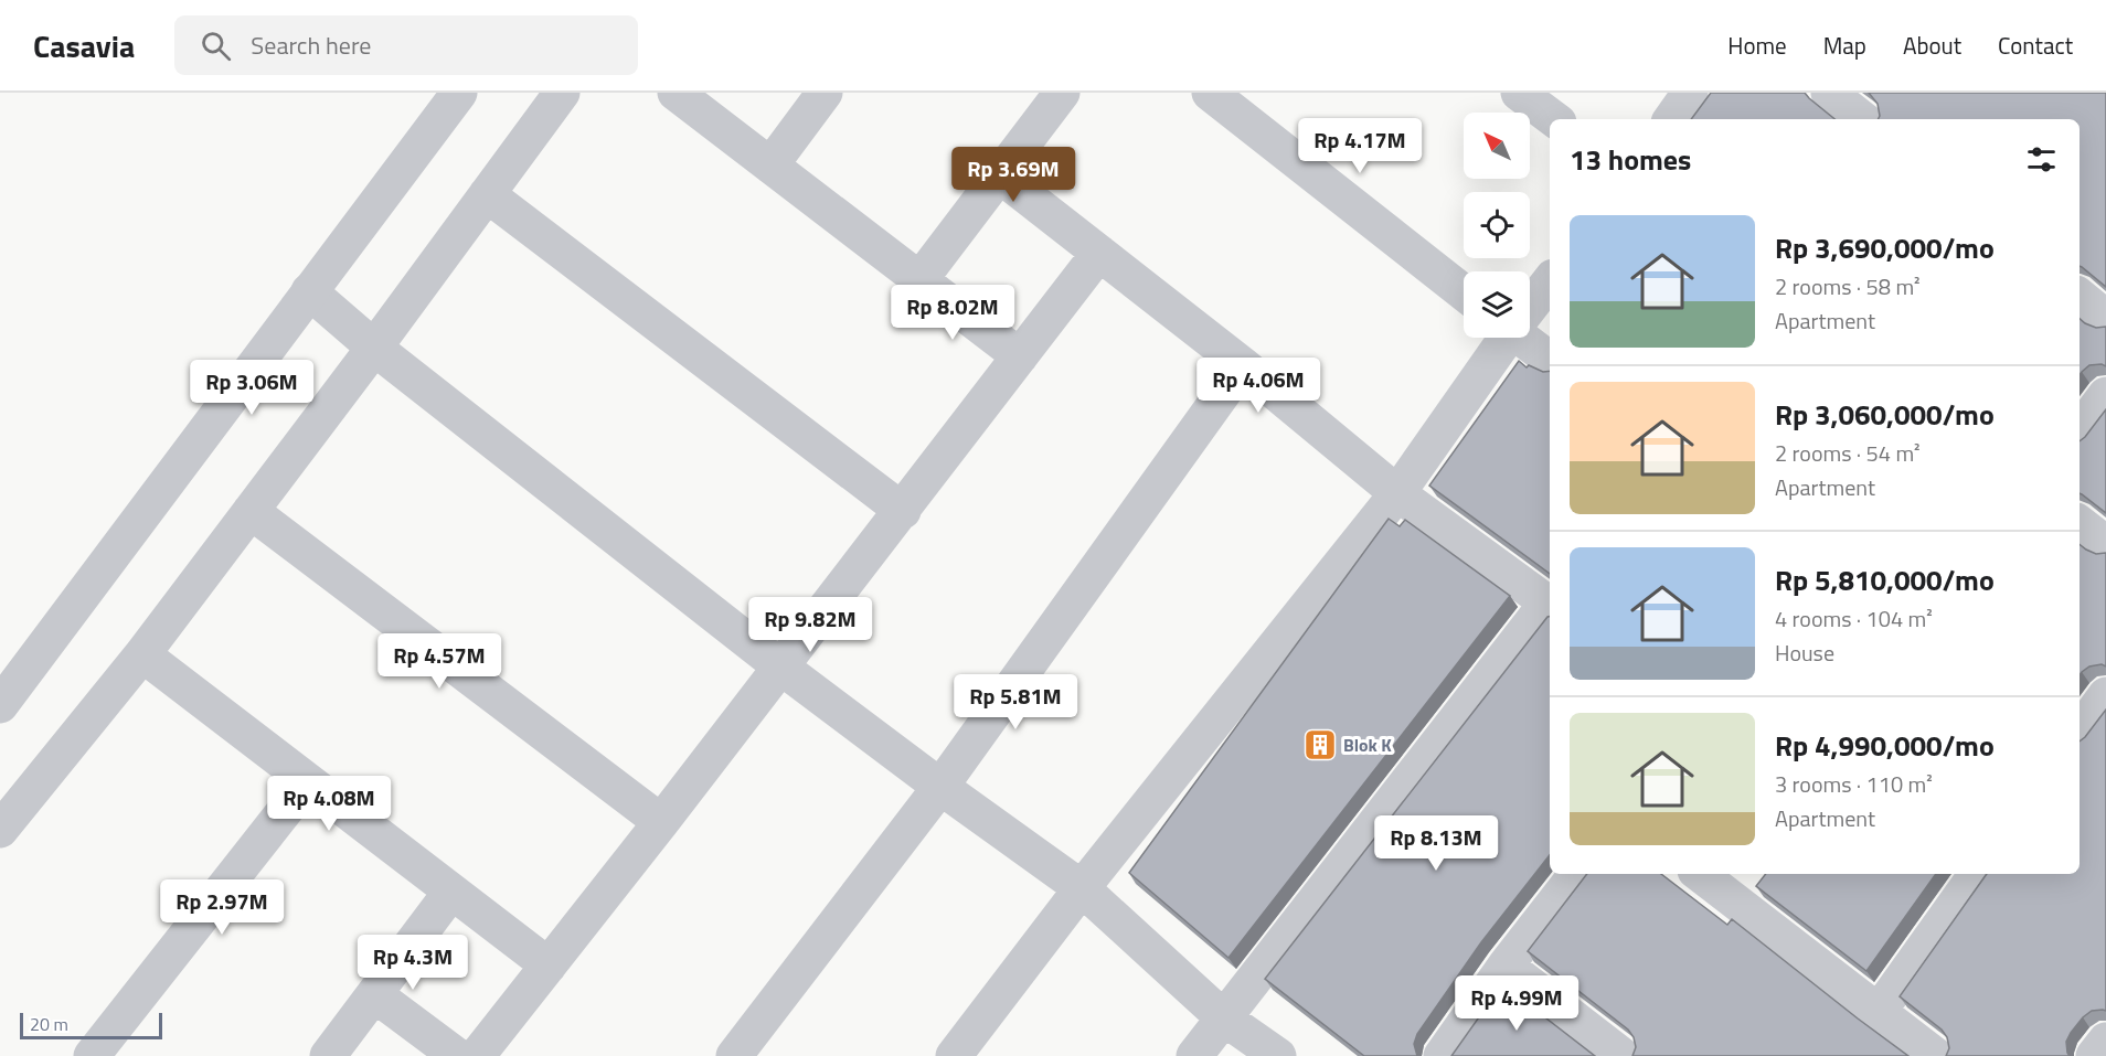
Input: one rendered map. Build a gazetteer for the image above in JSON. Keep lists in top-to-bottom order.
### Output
{
  "places": {
    "building": ["Blok K"]
  },
  "scale_bar": "20 m",
  "north": "top left",
  "page": {
    "header": "Casavia",
    "search": "Search here",
    "nav": [
      "Home",
      "Map",
      "About",
      "Contact"
    ],
    "price": [
      "Rp 4.17M",
      "Rp 3.69M",
      "Rp 8.02M",
      "Rp 4.06M",
      "Rp 3.06M",
      "Rp 9.82M",
      "Rp 4.57M",
      "Rp 5.81M",
      "Rp 4.08M",
      "Rp 8.13M",
      "Rp 2.97M",
      "Rp 4.3M",
      "Rp 4.99M"
    ],
    "heading": "13 homes",
    "list": [
      {
        "name": "Rp 3,690,000/mo",
        "note": "2 rooms · 58 m² · Apartment"
      },
      {
        "name": "Rp 3,060,000/mo",
        "note": "2 rooms · 54 m² · Apartment"
      },
      {
        "name": "Rp 5,810,000/mo",
        "note": "4 rooms · 104 m² · House"
      },
      {
        "name": "Rp 4,990,000/mo",
        "note": "3 rooms · 110 m² · Apartment"
      }
    ],
    "scale": "20 m"
  }
}
